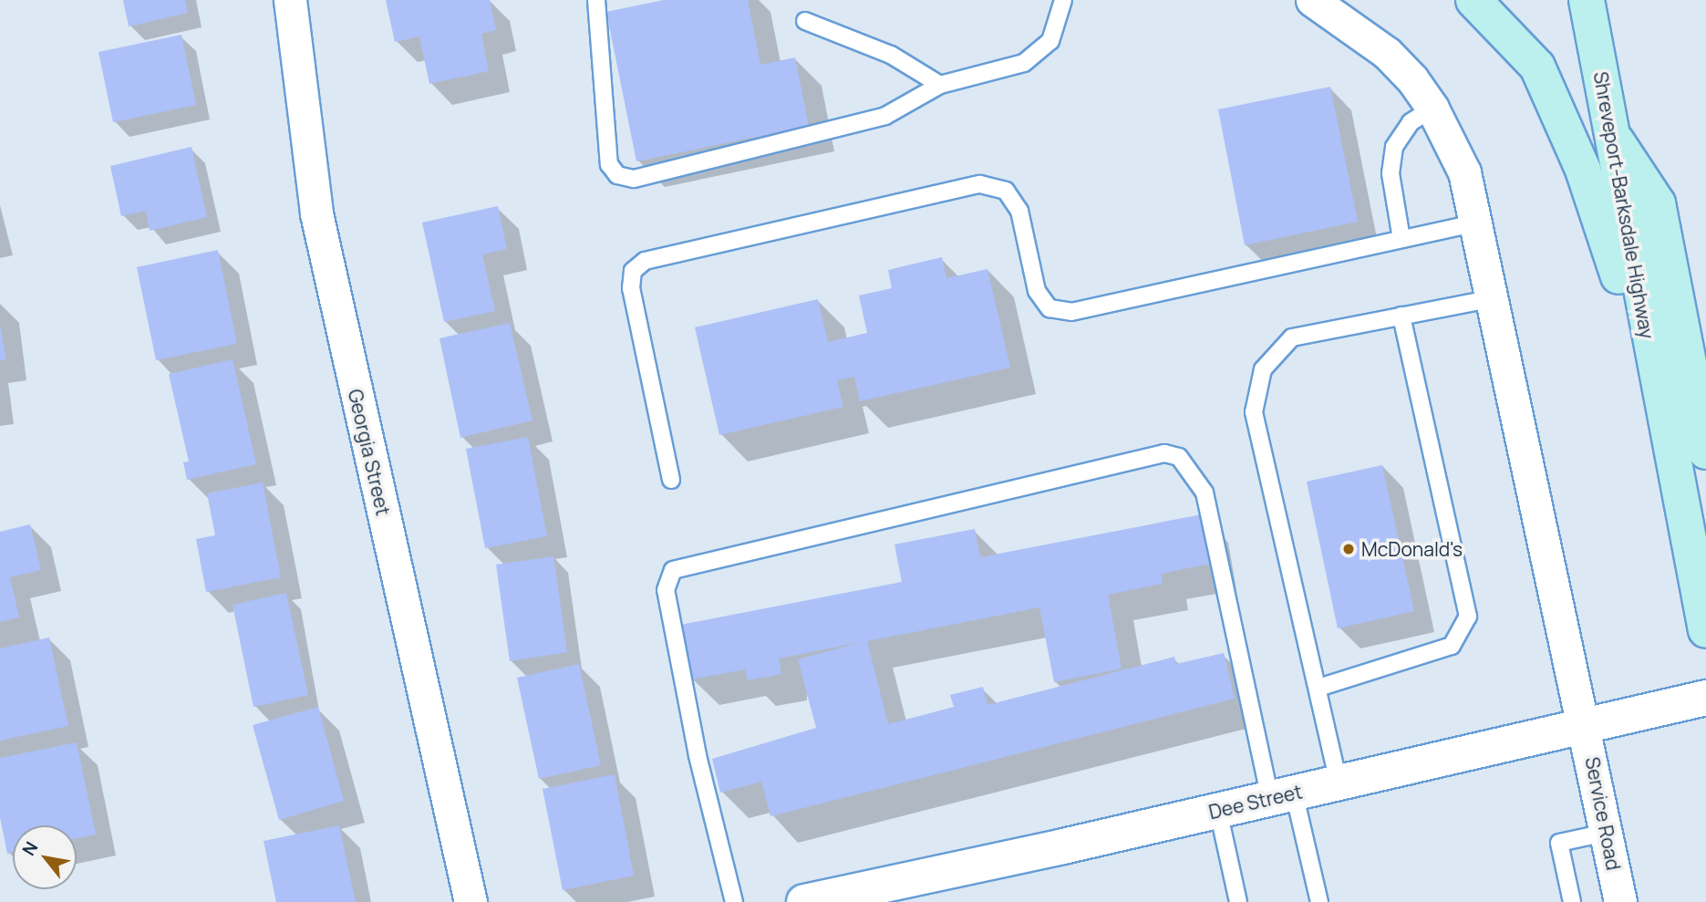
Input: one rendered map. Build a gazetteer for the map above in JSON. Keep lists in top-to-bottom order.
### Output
{
  "streets": {
    "main road": ["Shreveport-Barksdale Highway"],
    "street": ["Georgia Street", "Dee Street", "Service Road"]
  },
  "crossings": [
    ["Dee Street", "Service Road"]
  ],
  "places": ["McDonald's"],
  "north": "top left"
}
